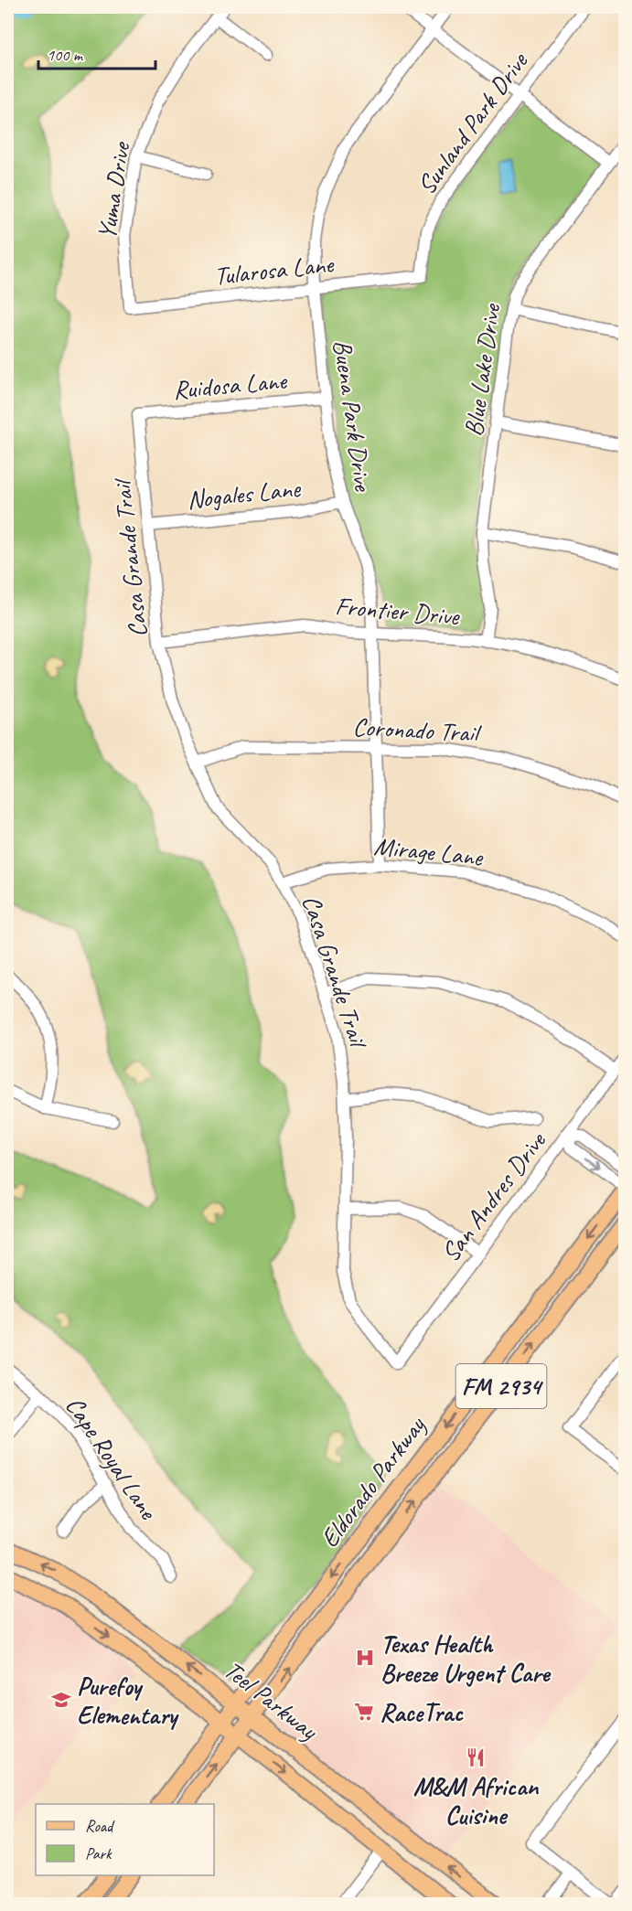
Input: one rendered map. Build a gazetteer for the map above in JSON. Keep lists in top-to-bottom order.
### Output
{
  "streets": {
    "main road": ["FM 2934", "Eldorado Parkway", "Teel Parkway"],
    "street": [
      "Sunland Park Drive",
      "Yuma Drive",
      "Tularosa Lane",
      "Blue Lake Drive",
      "Ruidosa Lane",
      "Buena Park Drive",
      "Nogales Lane",
      "Casa Grande Trail",
      "Frontier Drive",
      "Coronado Trail",
      "Mirage Lane",
      "San Andres Drive",
      "Cape Royal Lane"
    ]
  },
  "crossings": [
    ["Sunland Park Drive", "Tularosa Lane"],
    ["Yuma Drive", "Tularosa Lane"],
    ["Tularosa Lane", "Buena Park Drive"],
    ["Blue Lake Drive", "Frontier Drive"],
    ["Ruidosa Lane", "Buena Park Drive"],
    ["Ruidosa Lane", "Casa Grande Trail"],
    ["Buena Park Drive", "Nogales Lane"],
    ["Buena Park Drive", "Frontier Drive"],
    ["Buena Park Drive", "Coronado Trail"],
    ["Buena Park Drive", "Mirage Lane"],
    ["Nogales Lane", "Casa Grande Trail"],
    ["Casa Grande Trail", "Frontier Drive"],
    ["Casa Grande Trail", "Coronado Trail"],
    ["Casa Grande Trail", "Mirage Lane"],
    ["Casa Grande Trail", "San Andres Drive"],
    ["Eldorado Parkway", "Teel Parkway"]
  ],
  "places": {
    "hospital": ["Texas Health Breeze Urgent Care"],
    "school or university": ["Purefoy Elementary"],
    "supermarket": ["RaceTrac"],
    "restaurant": ["M&M African Cuisine"]
  },
  "legend": ["Road", "Park"],
  "scale_bar": "100 m"
}
